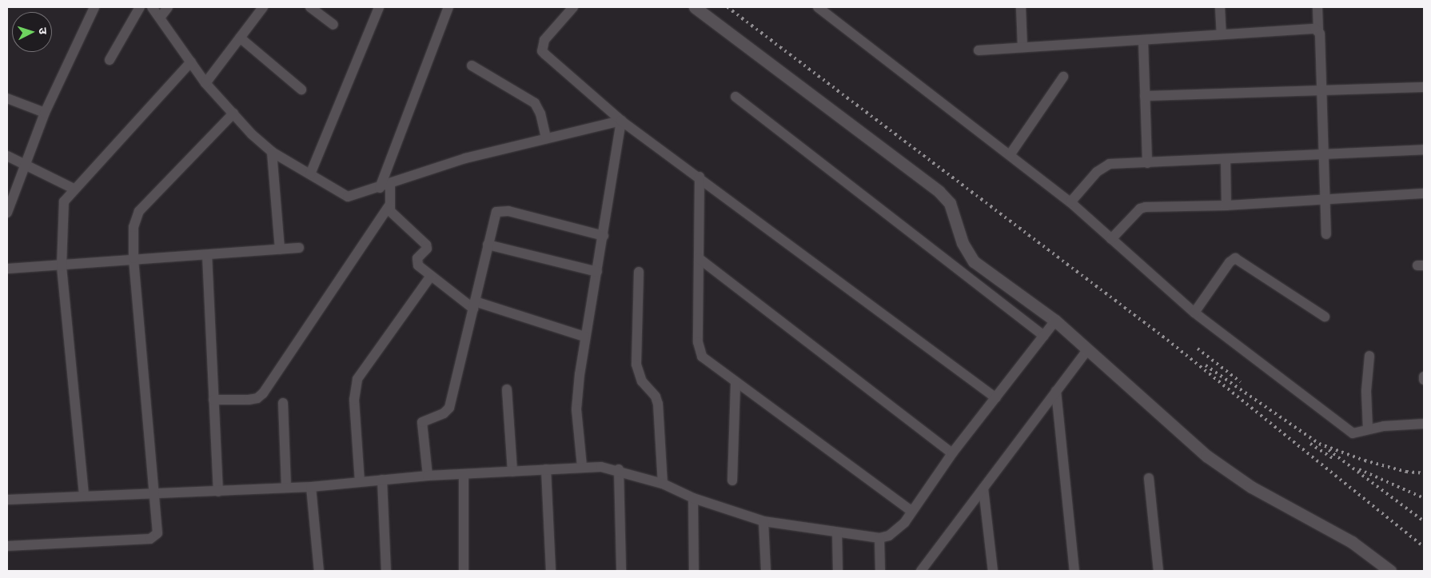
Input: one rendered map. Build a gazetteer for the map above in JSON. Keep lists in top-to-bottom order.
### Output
{
  "north": "right"
}
